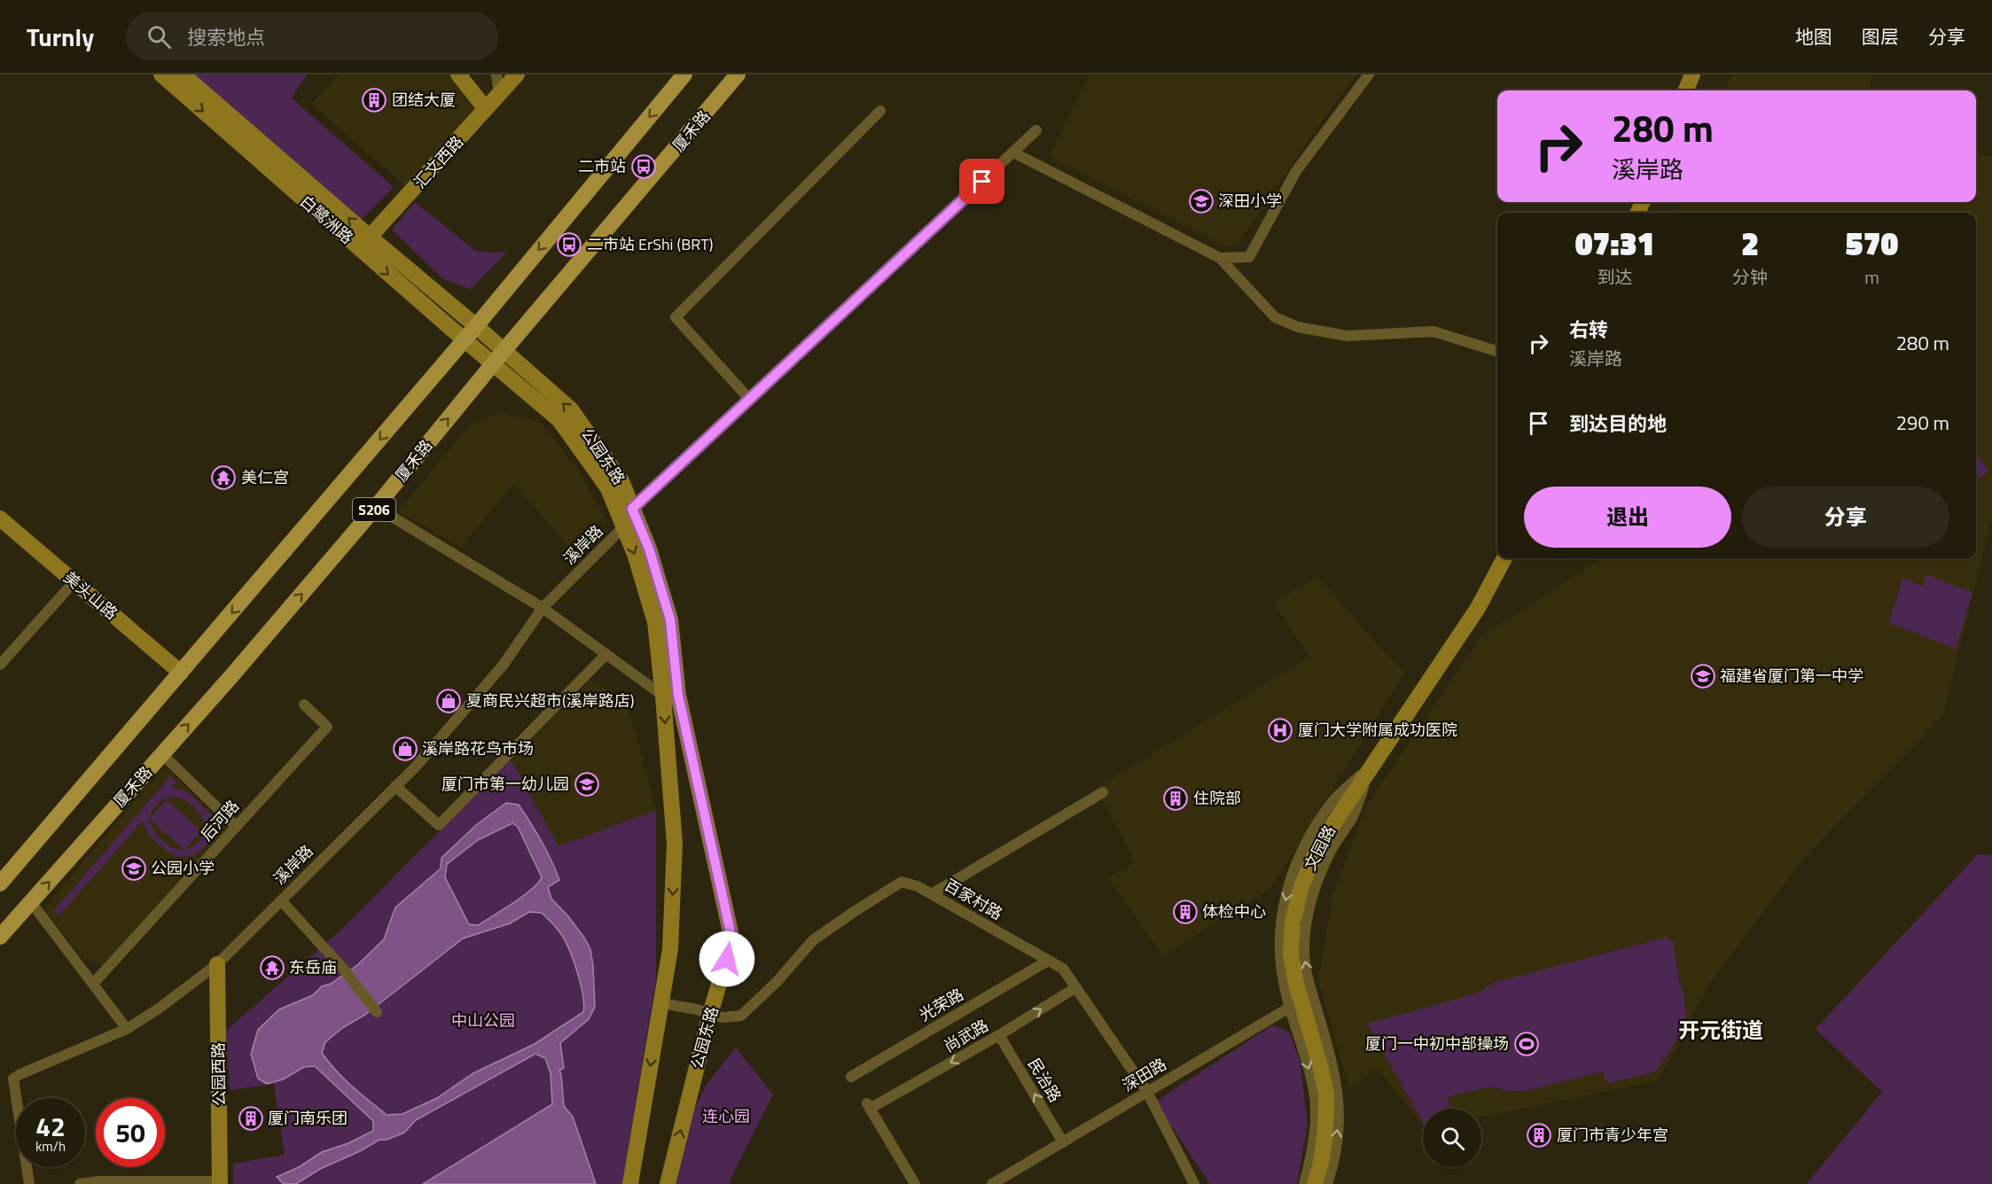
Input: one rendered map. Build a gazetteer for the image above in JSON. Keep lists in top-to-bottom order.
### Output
{
  "streets": {
    "main road": [
      "厦禾路",
      "汇文西路",
      "白鹭洲路",
      "公园东路",
      "S206",
      "美头山路",
      "文园路",
      "公园西路"
    ],
    "street": [
      "溪岸路",
      "后河路",
      "百家村路",
      "光荣路",
      "尚武路",
      "深田路",
      "民治路"
    ]
  },
  "crossings": [
    ["厦禾路", "白鹭洲路"],
    ["厦禾路", "公园东路"],
    ["汇文西路", "白鹭洲路"],
    ["白鹭洲路", "公园东路"],
    ["白鹭洲路", "S206"],
    ["公园东路", "S206"],
    ["公园东路", "溪岸路"],
    ["公园东路", "百家村路"],
    ["S206", "美头山路"],
    ["溪岸路", "公园西路"],
    ["百家村路", "光荣路"],
    ["百家村路", "尚武路"],
    ["百家村路", "深田路"],
    ["尚武路", "民治路"],
    ["深田路", "民治路"]
  ],
  "one_way": ["民治路"],
  "districts": ["开元街道"],
  "parks": ["中山公园", "连心园"],
  "places": {
    "building": [
      "团结大厦",
      "住院部",
      "体检中心",
      "厦门南乐团",
      "厦门市青少年宫"
    ],
    "bus stop": ["二市站", "二市站 ErShi (BRT)"],
    "school or university": [
      "深田小学",
      "福建省厦门第一中学",
      "厦门市第一幼儿园",
      "公园小学"
    ],
    "temple": ["美仁宫", "东岳庙"],
    "shop": ["夏商民兴超市(溪岸路店)", "溪岸路花鸟市场"],
    "hospital": ["厦门大学附属成功医院"],
    "sports": ["厦门一中初中部操场"]
  },
  "page": {
    "header": "Turnly",
    "search": "搜索地点",
    "nav": ["地图", "图层", "分享"],
    "turn": ["280 m", "溪岸路"],
    "eta": [
      "07:31",
      "到达",
      "2",
      "分钟",
      "570",
      "m"
    ],
    "list": [
      {
        "name": "右转",
        "note": "溪岸路",
        "value": "280 m"
      },
      {
        "name": "到达目的地",
        "value": "290 m"
      }
    ],
    "buttons": ["退出", "分享"],
    "speed": "42 km/h",
    "limit": "50"
  }
}
